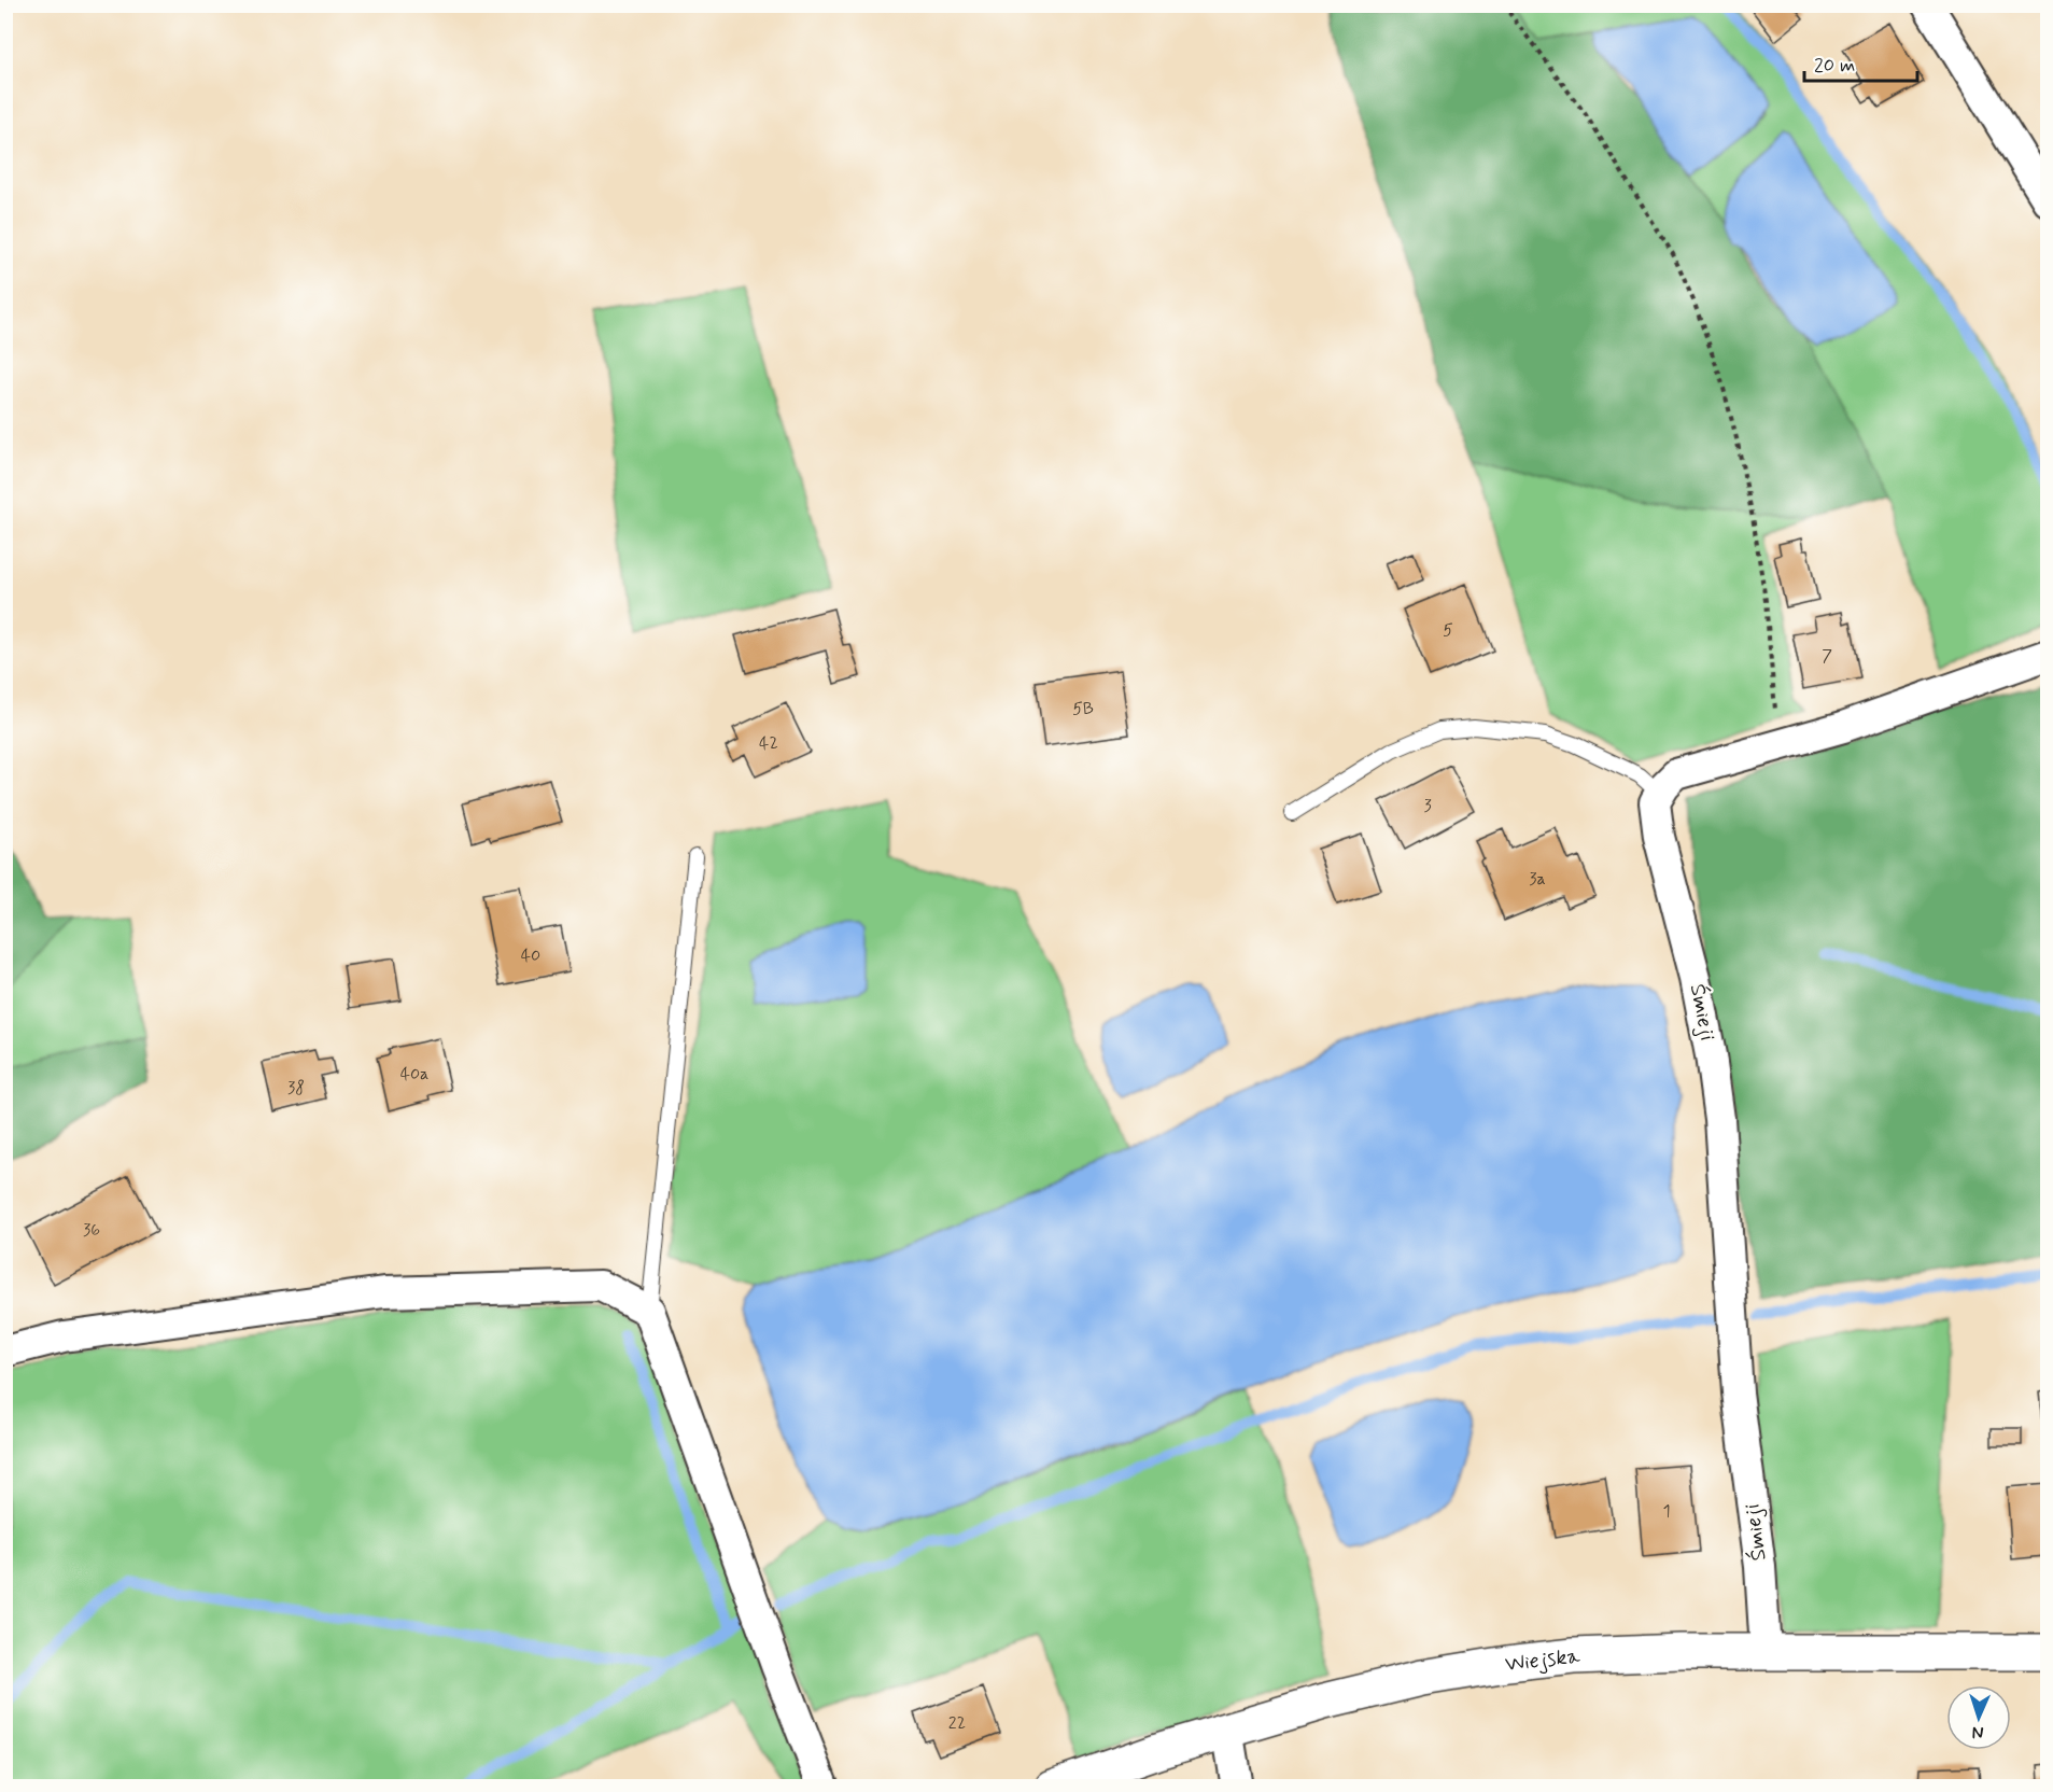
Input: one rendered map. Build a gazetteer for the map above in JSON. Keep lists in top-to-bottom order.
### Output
{
  "streets": {
    "street": ["Śmieji", "Wiejska"]
  },
  "crossings": [
    ["Śmieji", "Wiejska"]
  ],
  "house_numbers": [
    "5",
    "7",
    "5B",
    "42",
    "3",
    "3a",
    "40",
    "40a",
    "38",
    "36",
    "1",
    "22"
  ],
  "scale_bar": "20 m",
  "north": "bottom"
}
